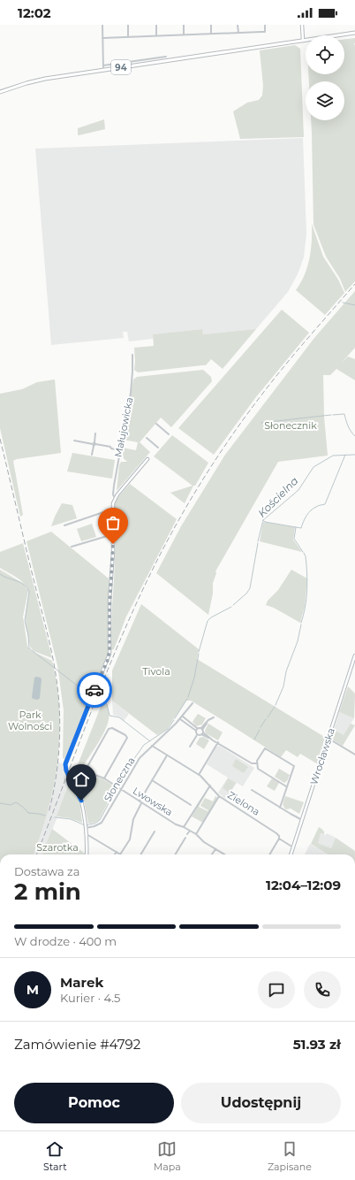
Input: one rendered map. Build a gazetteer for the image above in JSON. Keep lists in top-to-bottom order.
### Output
{
  "streets": {
    "main road": ["94"],
    "street": [
      "Małujowicka",
      "Wrocławska",
      "Słoneczna",
      "Lwowska",
      "Zielona"
    ]
  },
  "crossings": [
    ["Małujowicka", "Słoneczna"],
    ["Wrocławska", "Zielona"],
    ["Słoneczna", "Lwowska"],
    ["Słoneczna", "Zielona"]
  ],
  "water": ["Kościelna"],
  "parks": [
    "Słonecznik",
    "Tivola",
    "Park Wolności",
    "Szarotka"
  ],
  "page": {
    "status": "12:02",
    "heading": ["2 min", "Dostawa za", "12:04–12:09"],
    "panel": [
      "Marek",
      "Kurier · 4.5",
      "Zamówienie #4792",
      "51.93 zł"
    ],
    "bar": "W drodze · 400 m",
    "round": "M",
    "buttons": ["Pomoc", "Udostępnij"],
    "tabs": ["Start", "Mapa", "Zapisane"]
  }
}
